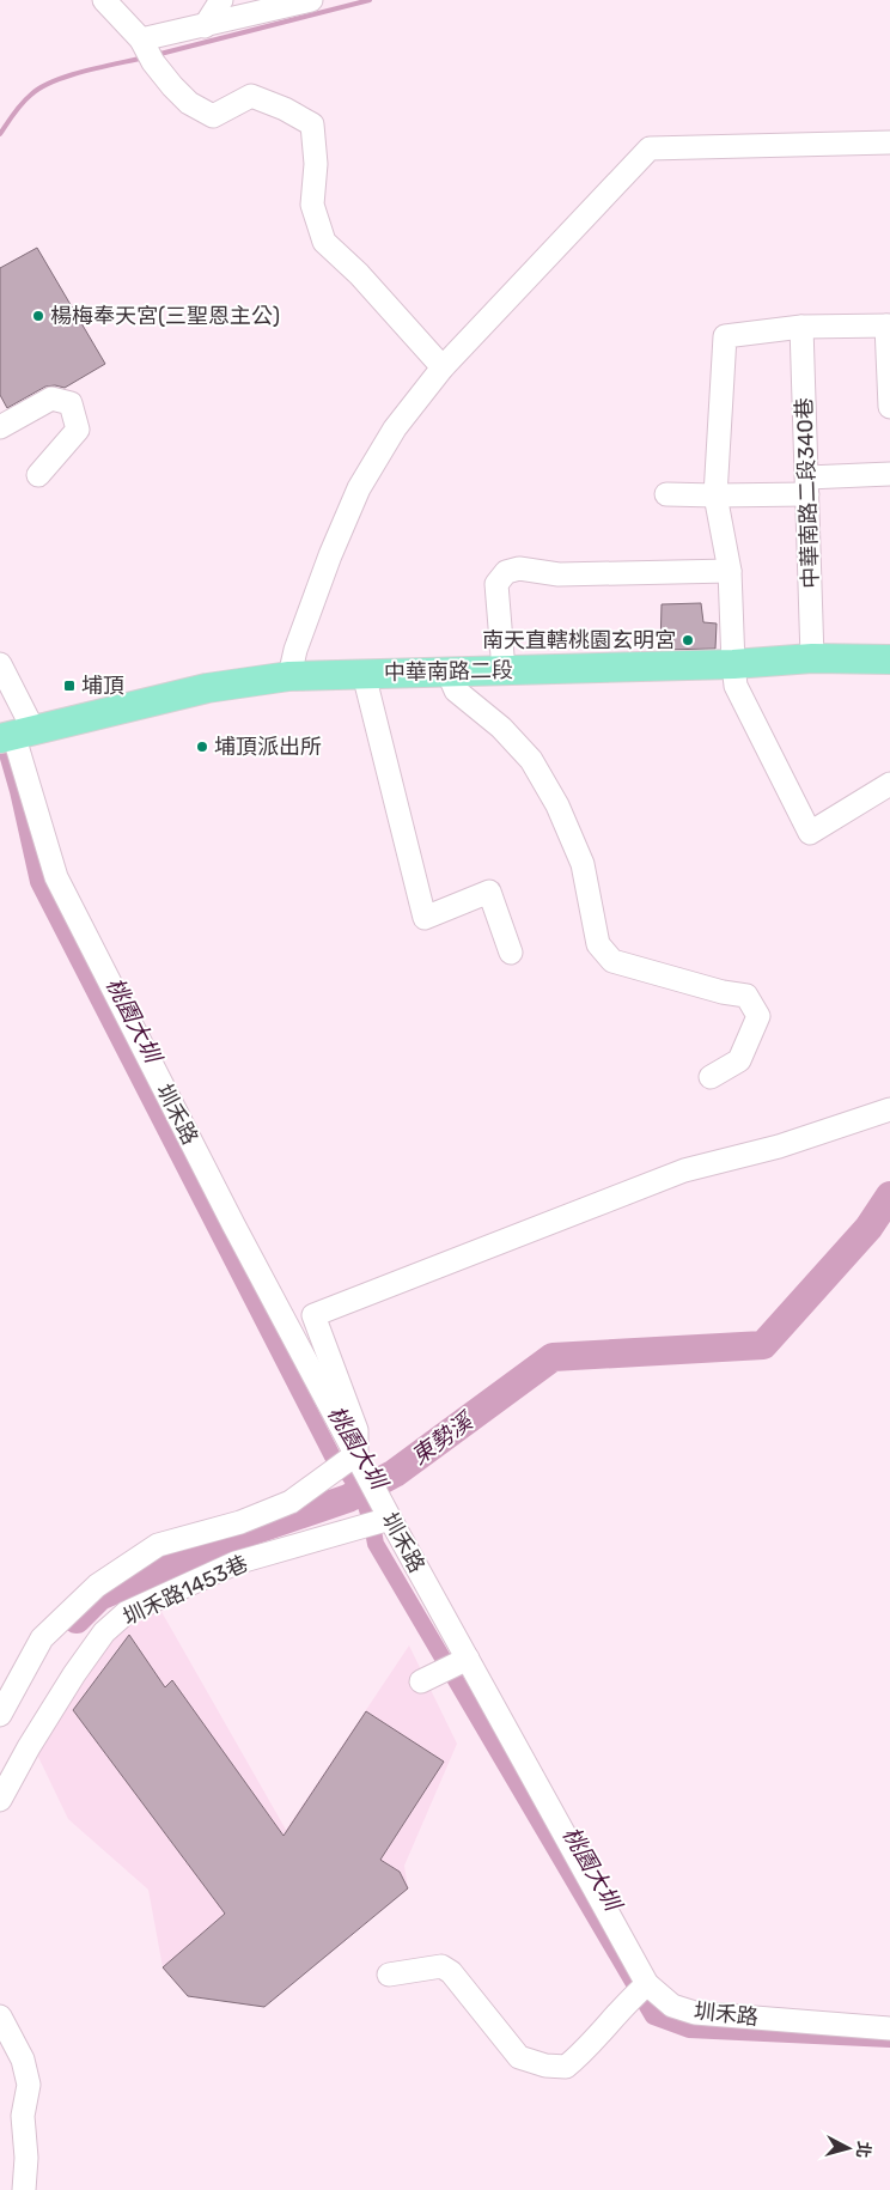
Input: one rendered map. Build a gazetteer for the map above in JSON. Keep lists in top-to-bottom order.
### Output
{
  "streets": {
    "main road": ["中華南路二段"],
    "street": ["中華南路二段340巷", "圳禾路", "圳禾路1453巷"]
  },
  "crossings": [
    ["中華南路二段340巷", "中華南路二段"],
    ["中華南路二段", "圳禾路"],
    ["圳禾路", "圳禾路1453巷"]
  ],
  "water": ["桃園大圳", "東勢溪"],
  "places": {
    "other": ["楊梅奉天宮(三聖恩主公)", "南天直轄桃園玄明宮", "埔頂派出所"],
    "transit": ["埔頂"]
  },
  "north": "right"
}
